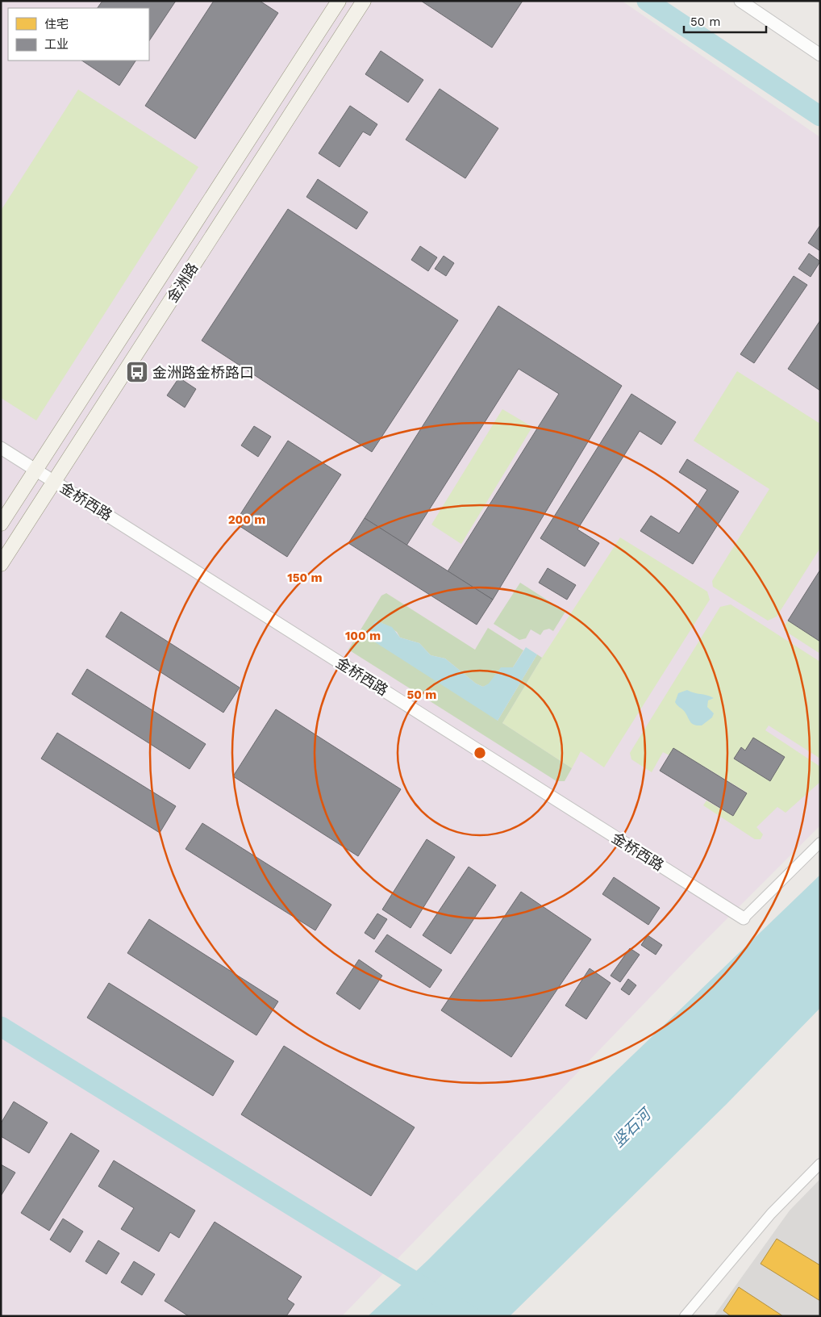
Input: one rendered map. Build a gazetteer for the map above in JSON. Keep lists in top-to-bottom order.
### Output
{
  "streets": {
    "main road": ["金洲路"],
    "street": ["金桥西路"]
  },
  "crossings": [
    ["金洲路", "金桥西路"]
  ],
  "water": ["竖石河"],
  "places": {
    "bus stop": ["金洲路金桥路口"]
  },
  "legend": ["住宅", "工业"],
  "scale_bar": "50 m",
  "rings": [
    "200 m",
    "150 m",
    "100 m",
    "50 m"
  ]
}
